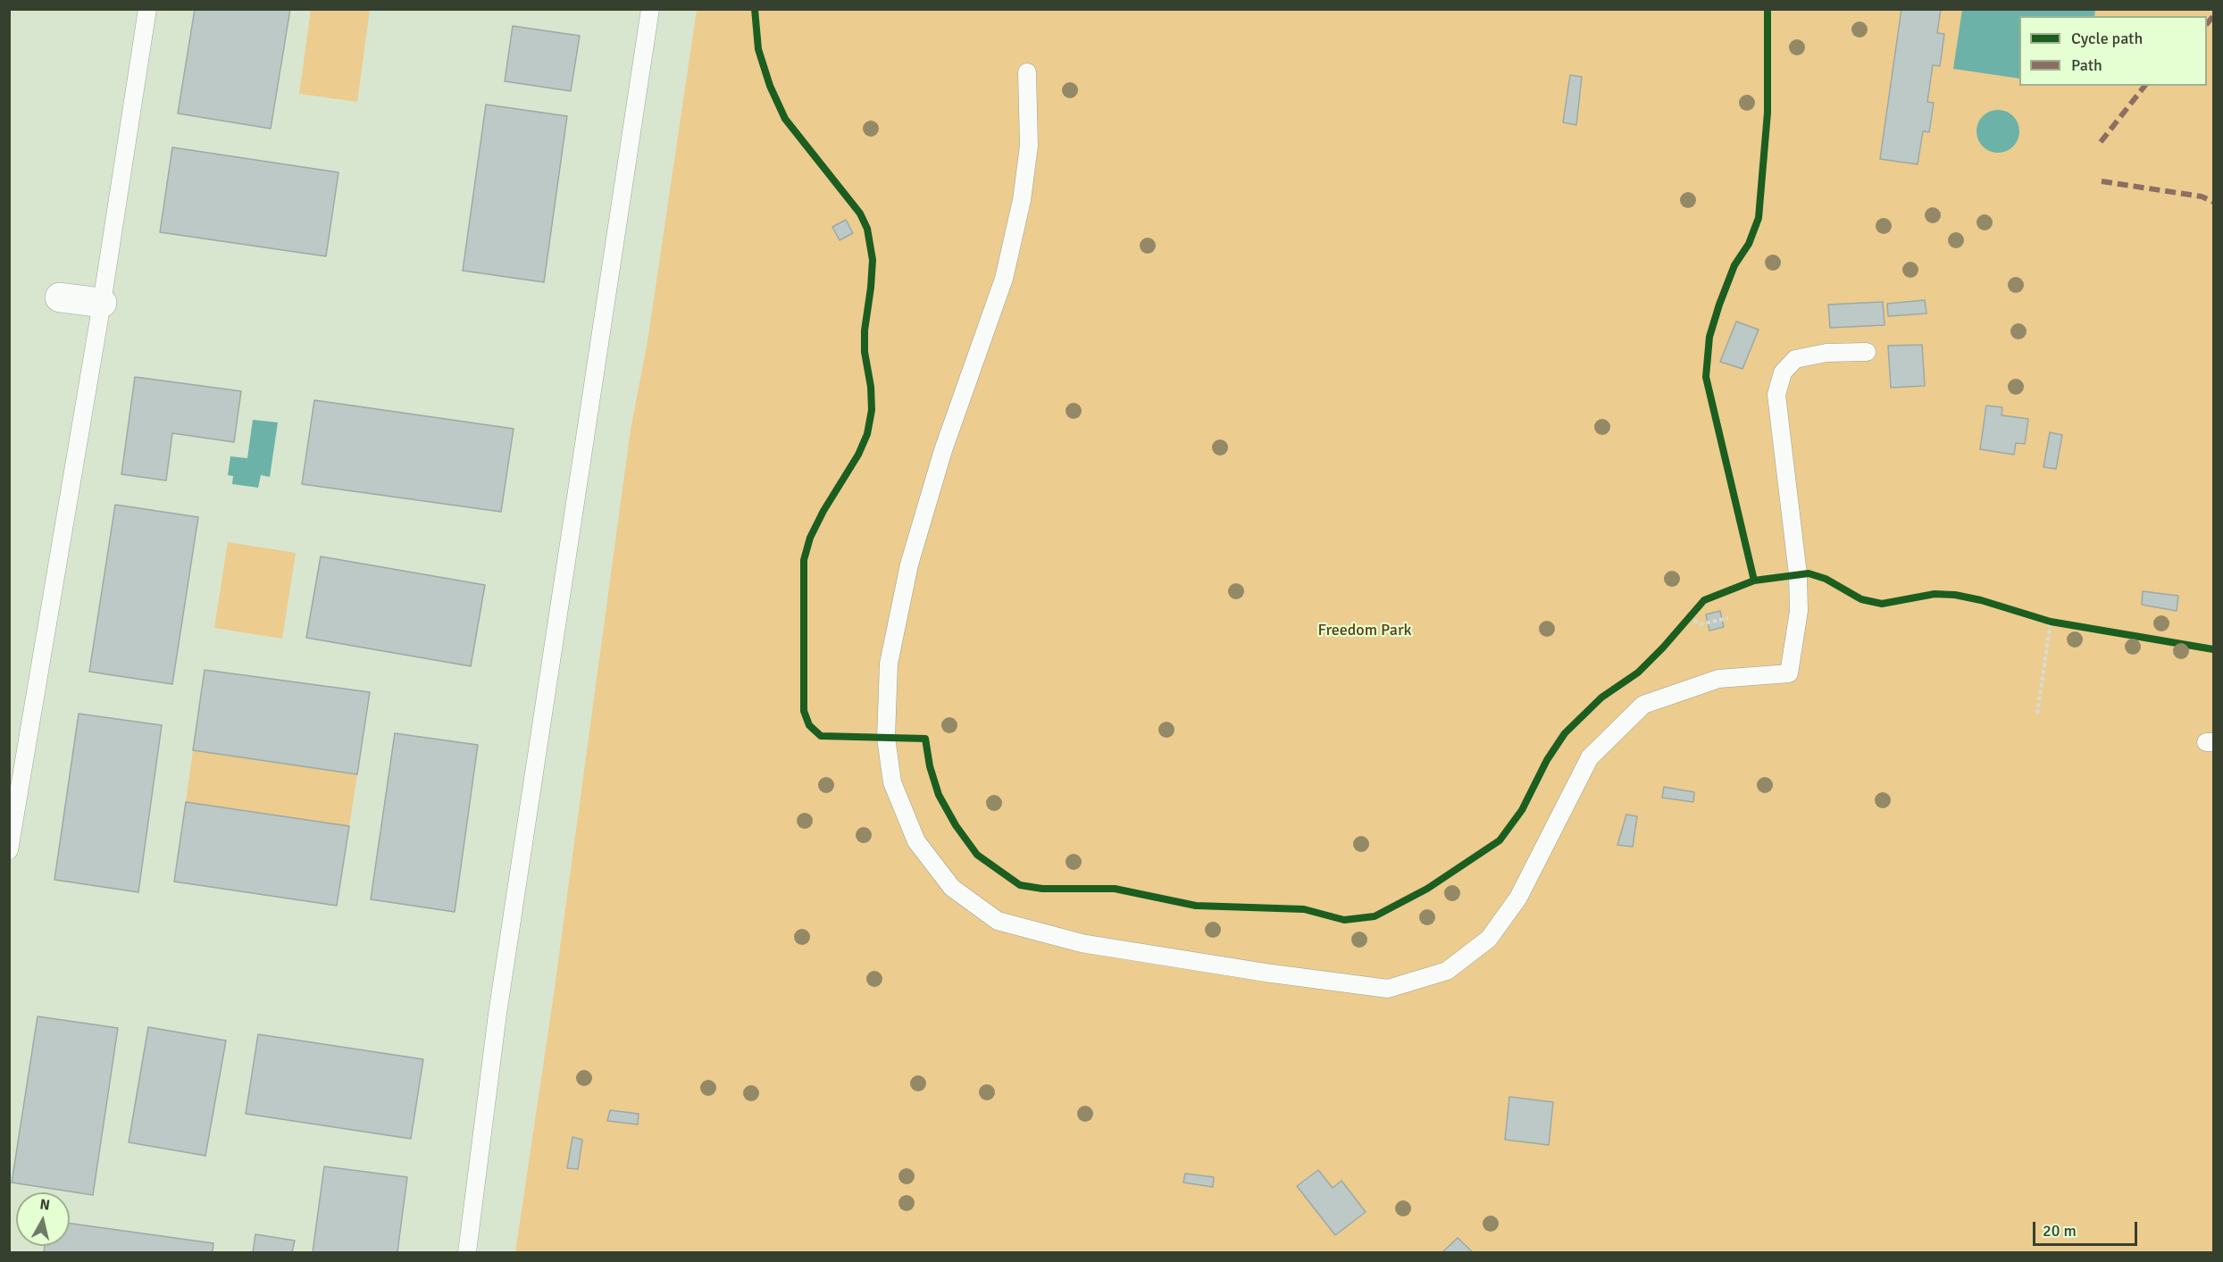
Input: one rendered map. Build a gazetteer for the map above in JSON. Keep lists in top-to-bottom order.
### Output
{
  "parks": ["Freedom Park"],
  "legend": ["Cycle path", "Path"],
  "scale_bar": "20 m",
  "north": "top"
}
